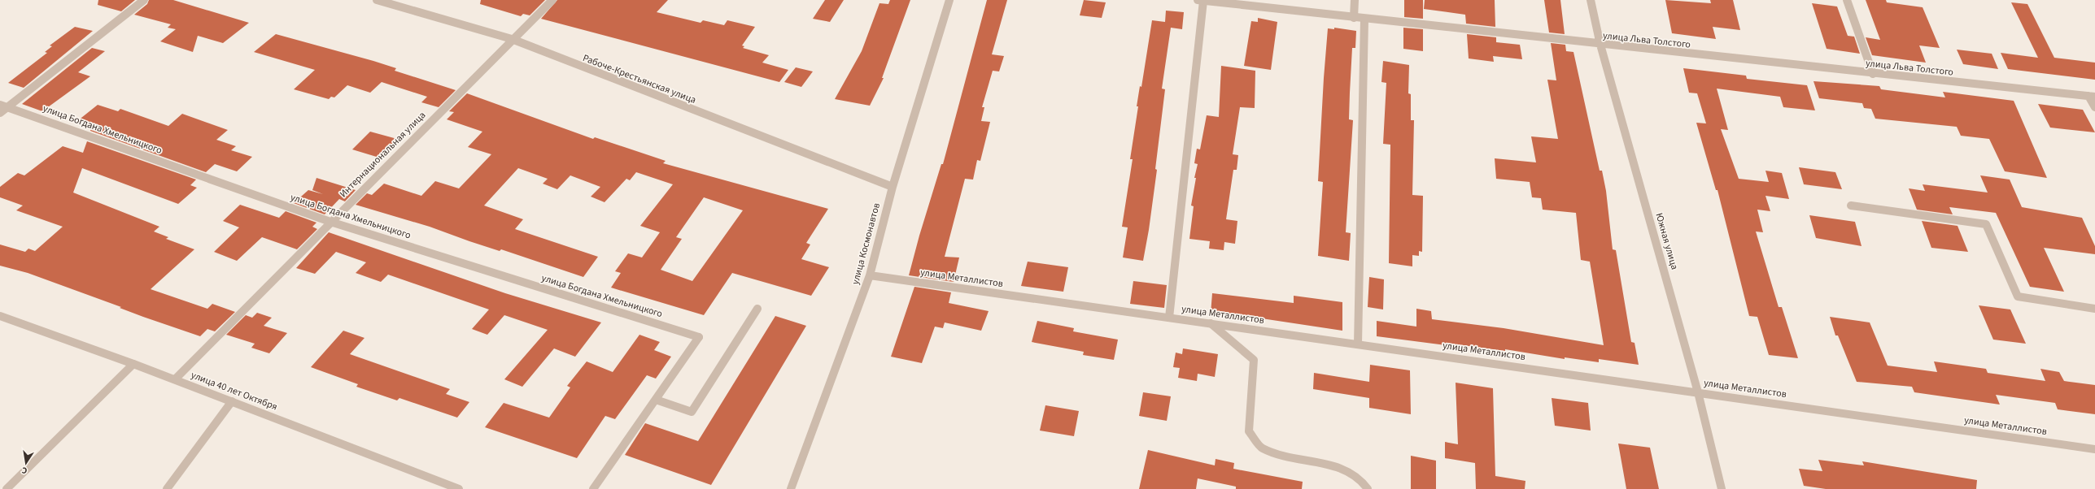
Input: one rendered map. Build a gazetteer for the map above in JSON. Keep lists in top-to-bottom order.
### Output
{
  "streets": {
    "street": [
      "улица Льва Толстого",
      "Рабоче-Крестьянская улица",
      "улица Богдана Хмельницкого",
      "Интернациональная улица",
      "Южная улица",
      "улица Космонавтов",
      "улица Металлистов",
      "улица 40 лет Октября"
    ]
  },
  "crossings": [
    ["улица Льва Толстого", "Южная улица"],
    ["Рабоче-Крестьянская улица", "Интернациональная улица"],
    ["Рабоче-Крестьянская улица", "улица Космонавтов"],
    ["улица Богдана Хмельницкого", "Интернациональная улица"],
    ["Интернациональная улица", "улица 40 лет Октября"],
    ["Южная улица", "улица Металлистов"],
    ["улица Космонавтов", "улица Металлистов"]
  ],
  "north": "bottom"
}
